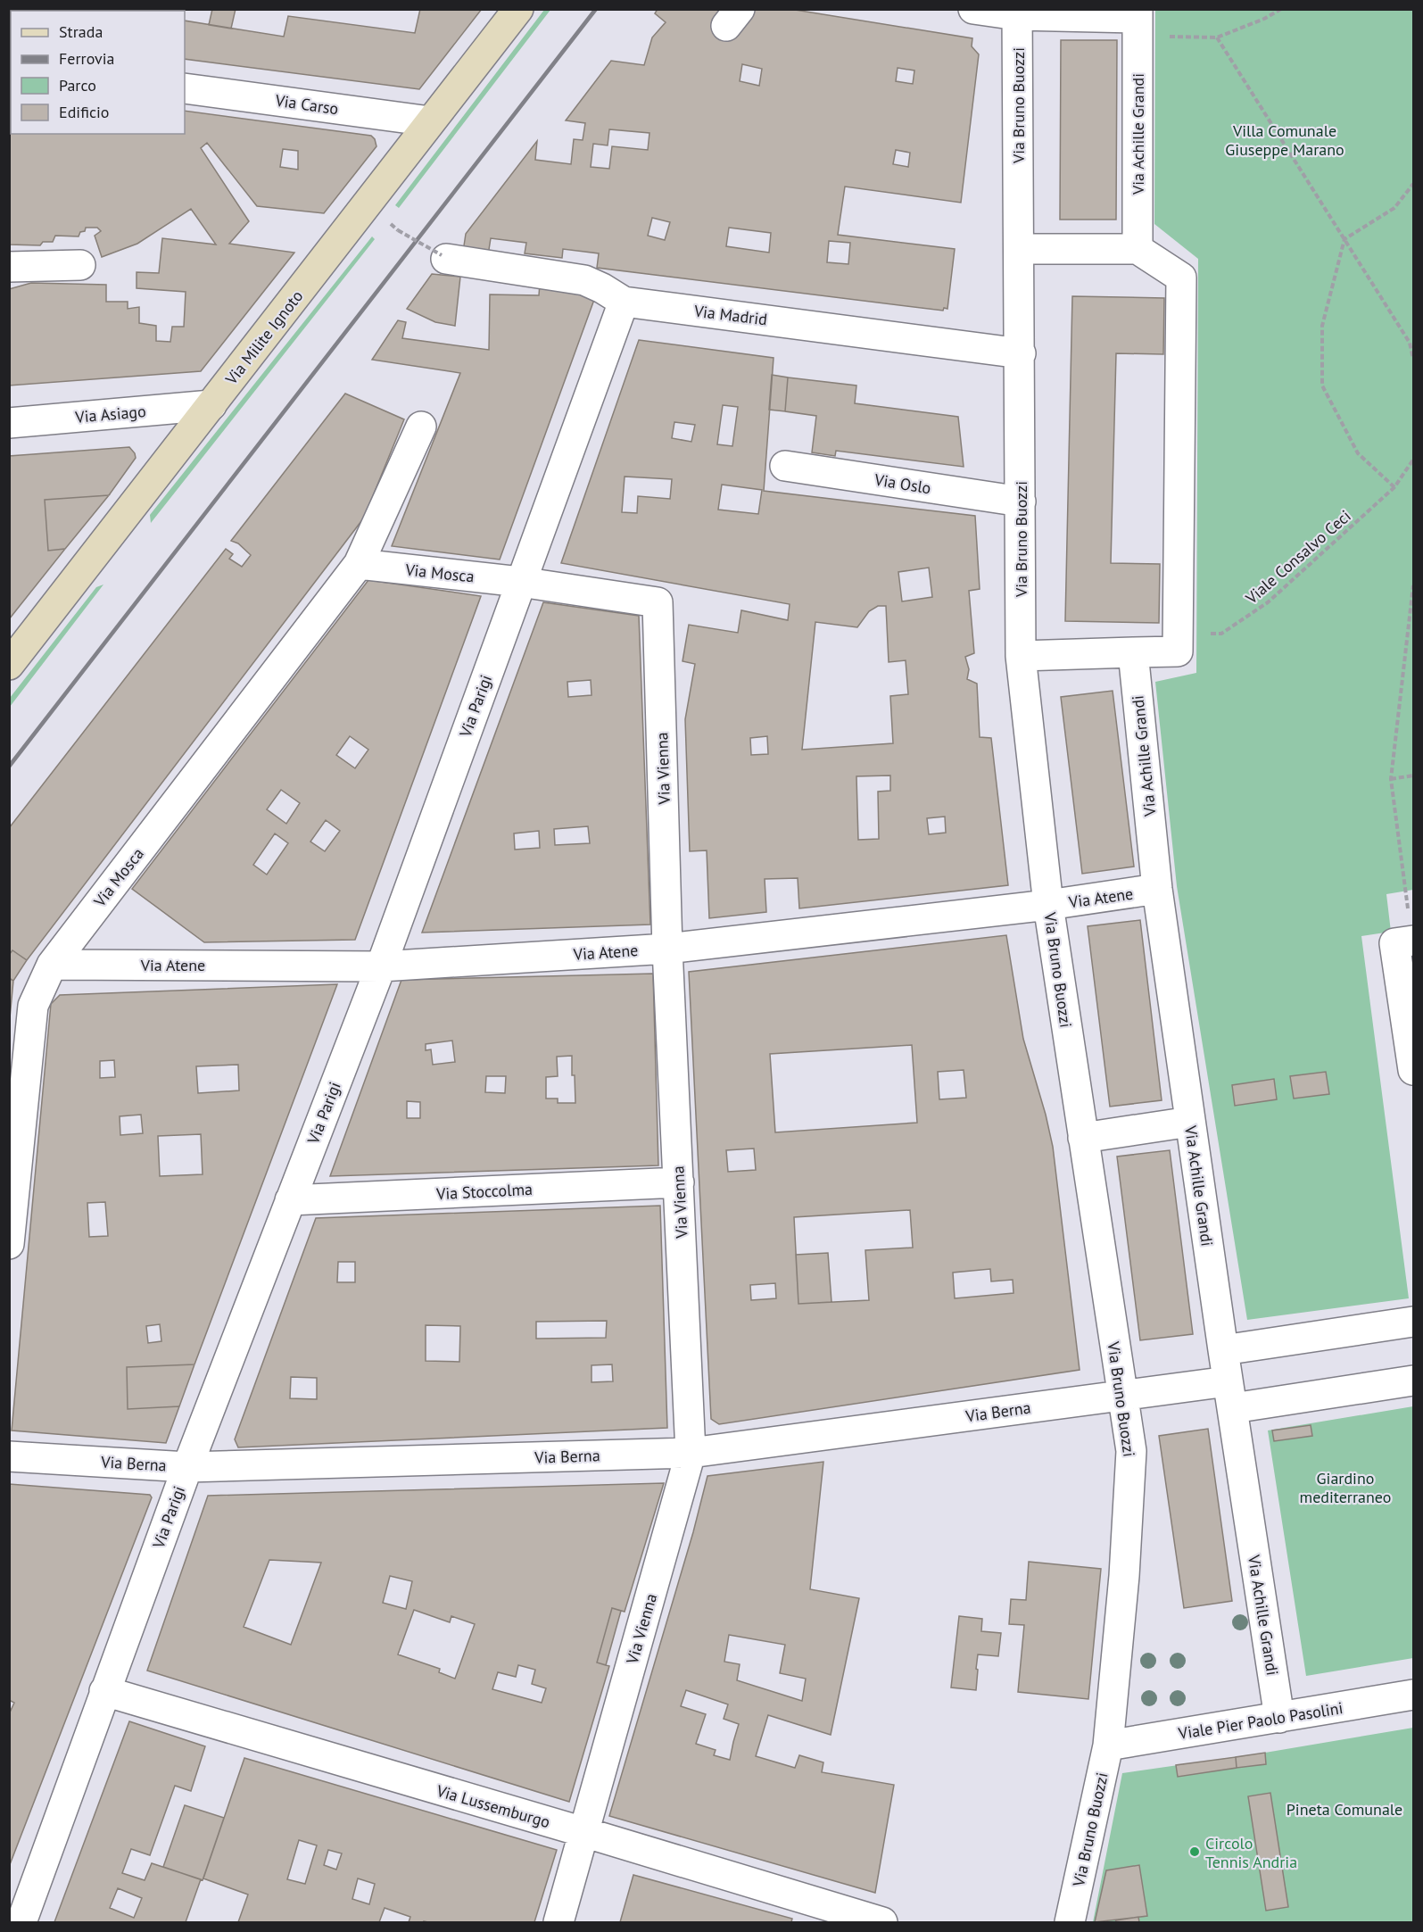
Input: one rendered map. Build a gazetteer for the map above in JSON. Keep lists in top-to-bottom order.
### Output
{
  "streets": {
    "street": [
      "Via Carso",
      "Via Bruno Buozzi",
      "Via Achille Grandi",
      "Via Madrid",
      "Via Milite Ignoto",
      "Via Asiago",
      "Via Oslo",
      "Via Mosca",
      "Via Parigi",
      "Via Vienna",
      "Via Atene",
      "Via Stoccolma",
      "Via Berna",
      "Viale Pier Paolo Pasolini",
      "Via Lussemburgo"
    ],
    "path": ["Viale Consalvo Ceci"]
  },
  "crossings": [
    ["Via Carso", "Via Milite Ignoto"],
    ["Via Bruno Buozzi", "Via Madrid"],
    ["Via Bruno Buozzi", "Via Oslo"],
    ["Via Bruno Buozzi", "Via Atene"],
    ["Via Bruno Buozzi", "Via Berna"],
    ["Via Bruno Buozzi", "Viale Pier Paolo Pasolini"],
    ["Via Achille Grandi", "Via Atene"],
    ["Via Achille Grandi", "Via Berna"],
    ["Via Achille Grandi", "Viale Pier Paolo Pasolini"],
    ["Via Madrid", "Via Parigi"],
    ["Via Milite Ignoto", "Via Asiago"],
    ["Via Mosca", "Via Parigi"],
    ["Via Mosca", "Via Vienna"],
    ["Via Mosca", "Via Atene"],
    ["Via Parigi", "Via Vienna"],
    ["Via Parigi", "Via Atene"],
    ["Via Parigi", "Via Stoccolma"],
    ["Via Parigi", "Via Berna"],
    ["Via Parigi", "Via Lussemburgo"],
    ["Via Vienna", "Via Atene"],
    ["Via Vienna", "Via Stoccolma"],
    ["Via Vienna", "Via Berna"],
    ["Via Vienna", "Via Lussemburgo"]
  ],
  "parks": ["Villa Comunale Giuseppe Marano", "Giardino mediterraneo", "Pineta Comunale"],
  "places": ["Circolo Tennis Andria"],
  "legend": [
    "Strada",
    "Ferrovia",
    "Parco",
    "Edificio"
  ]
}
